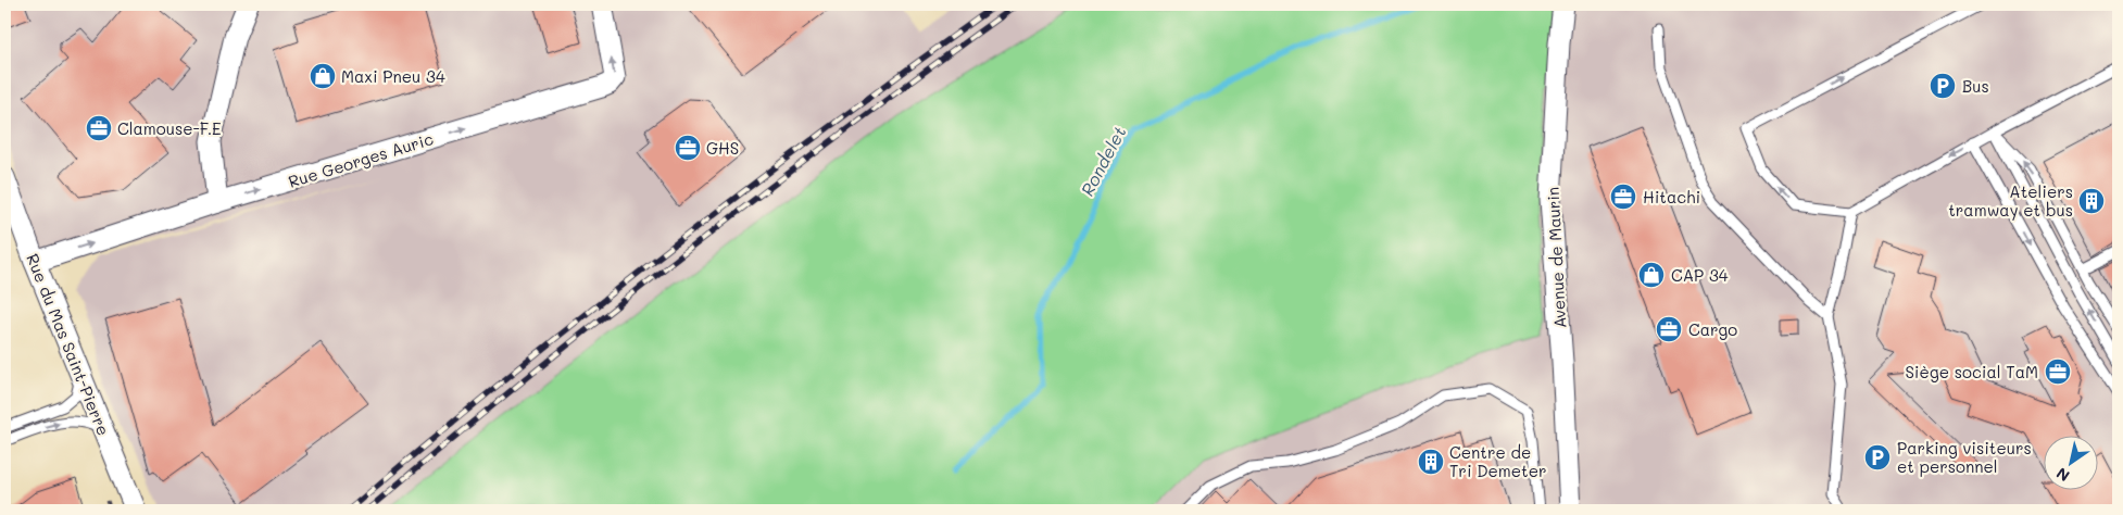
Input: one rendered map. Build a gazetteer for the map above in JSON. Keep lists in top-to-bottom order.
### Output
{
  "streets": {
    "street": ["Rue Georges Auric", "Avenue de Maurin", "Rue du Mas Saint-Pierre"]
  },
  "crossings": [
    ["Rue Georges Auric", "Rue du Mas Saint-Pierre"]
  ],
  "one_way": ["Rue Georges Auric"],
  "water": ["Rondelet"],
  "places": {
    "shop": ["Maxi Pneu 34", "CAP 34"],
    "parking": ["Bus", "Parking visiteurs et personnel"],
    "office": [
      "Clamouse-F.E",
      "GHS",
      "Hitachi",
      "Cargo",
      "Siège social TaM"
    ],
    "building": ["Ateliers tramway et bus", "Centre de Tri Demeter"]
  },
  "north": "bottom left"
}
